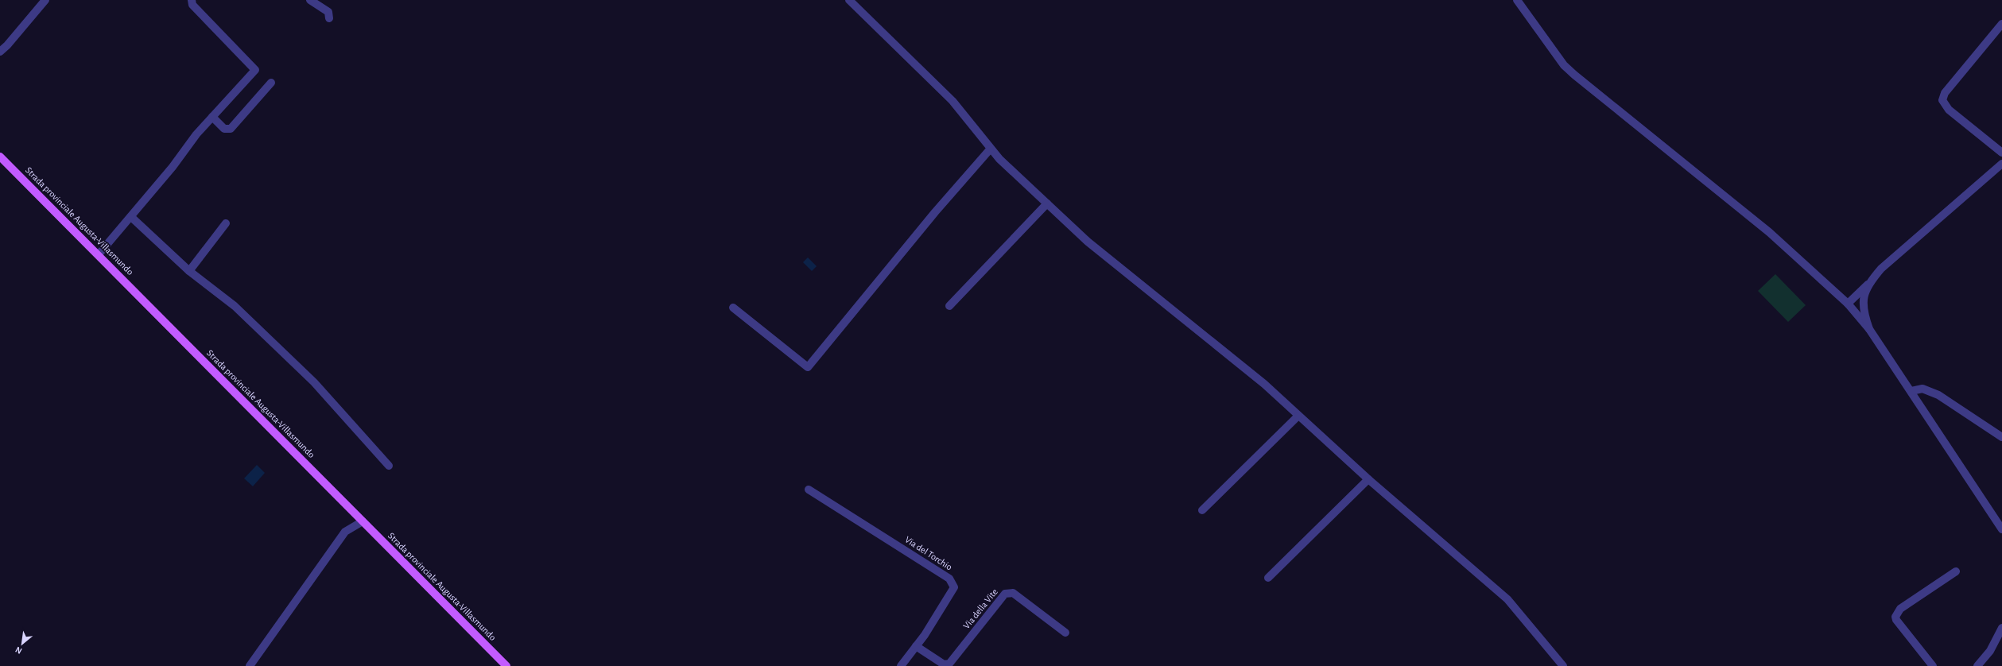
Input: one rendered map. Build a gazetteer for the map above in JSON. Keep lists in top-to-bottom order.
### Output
{
  "streets": {
    "main road": ["Strada provinciale Augusta-Villasmundo"],
    "street": ["Via del Torchio", "Via della Vite"]
  },
  "crossings": [
    ["Via del Torchio", "Via della Vite"]
  ],
  "north": "bottom left"
}
